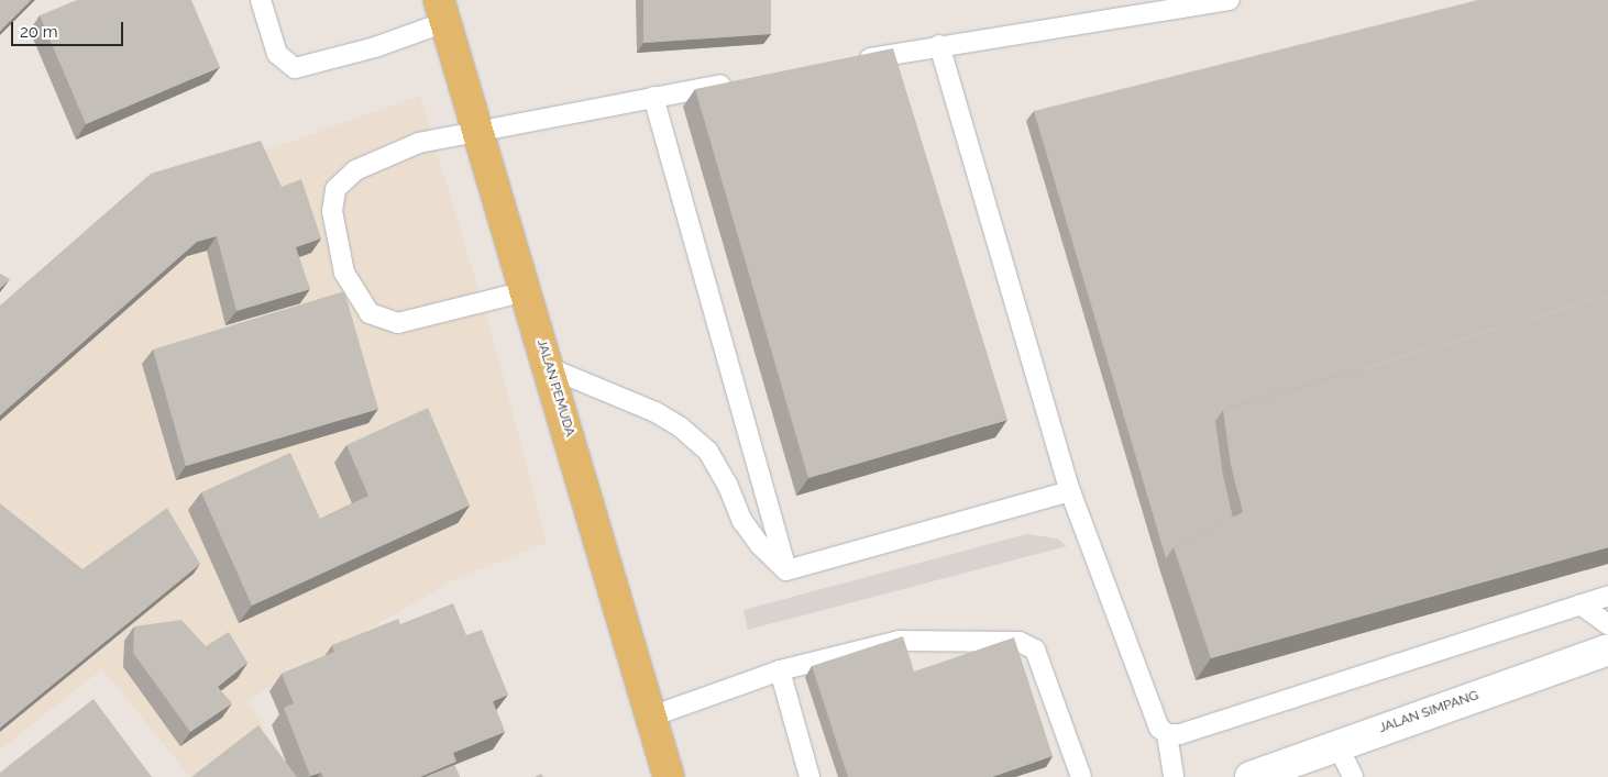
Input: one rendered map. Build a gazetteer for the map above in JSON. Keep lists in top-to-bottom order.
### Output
{
  "streets": {
    "main road": ["JALAN PEMUDA"],
    "street": ["JALAN SIMPANG"]
  },
  "scale_bar": "20 m"
}
